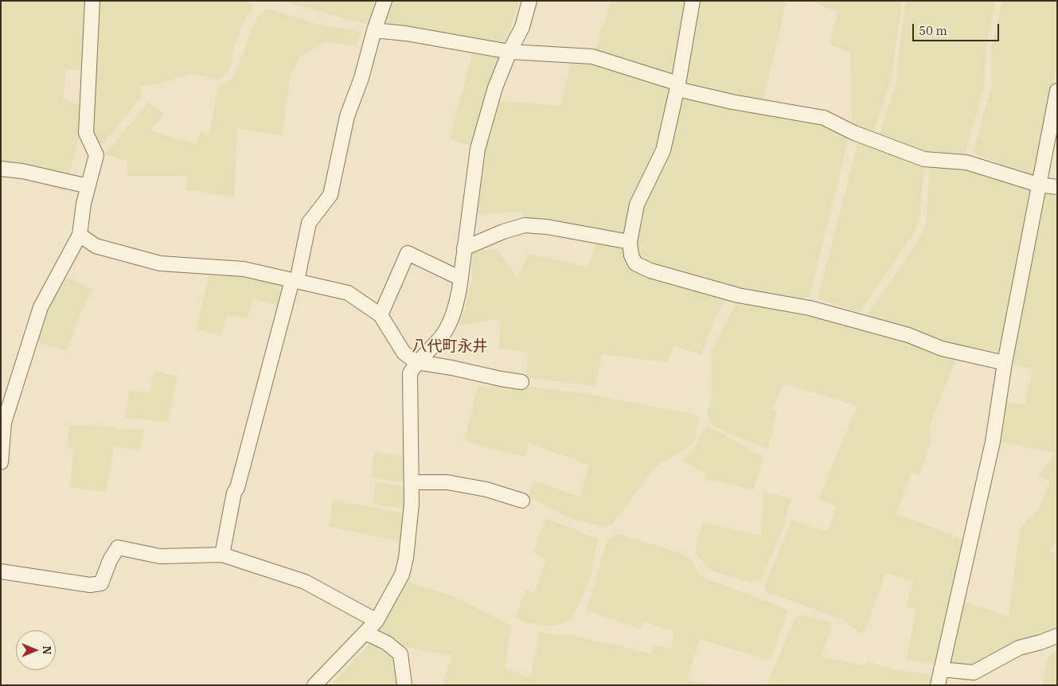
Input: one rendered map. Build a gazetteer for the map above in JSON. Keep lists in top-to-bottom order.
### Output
{
  "districts": ["八代町永井"],
  "scale_bar": "50 m",
  "north": "right"
}
